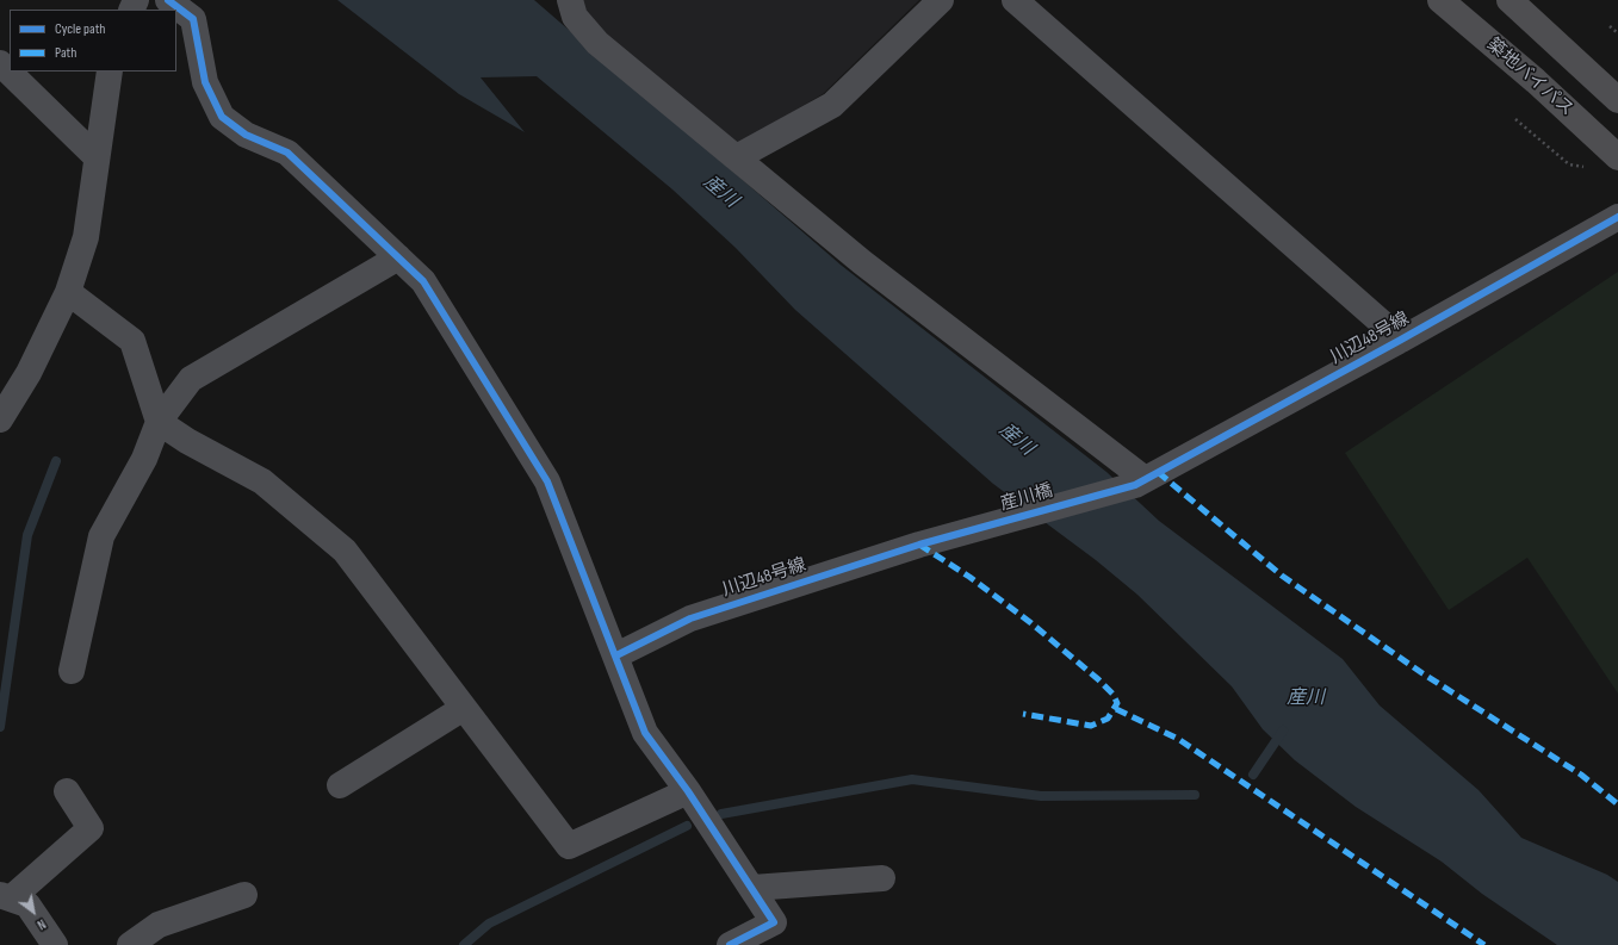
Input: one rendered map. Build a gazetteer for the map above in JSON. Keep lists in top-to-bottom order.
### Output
{
  "streets": {
    "highway": ["築地バイパス"],
    "street": ["川辺48号線", "産川橋"]
  },
  "crossings": [
    ["川辺48号線", "産川橋"]
  ],
  "water": ["産川"],
  "legend": ["Cycle path", "Path"],
  "north": "bottom right"
}
